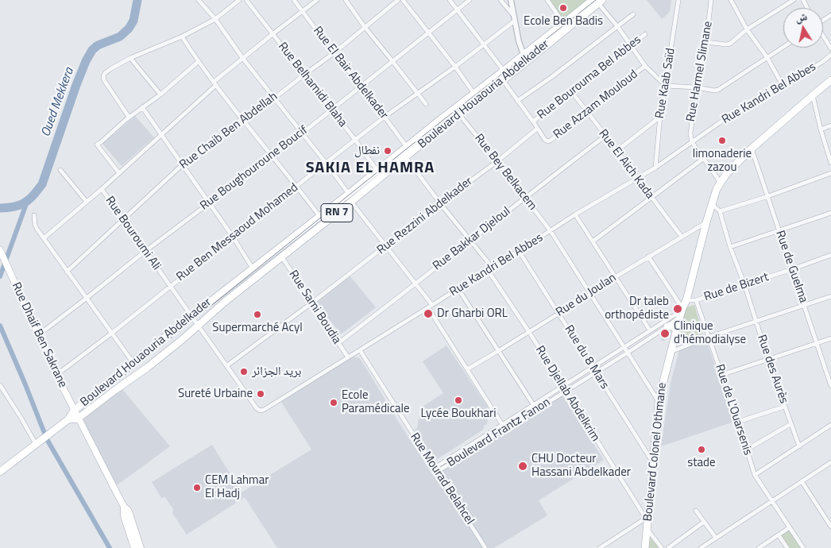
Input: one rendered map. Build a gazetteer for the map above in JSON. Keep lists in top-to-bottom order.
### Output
{
  "streets": {
    "main road": [
      "Boulevard Houaouria Abdelkader",
      "RN 7",
      "Rue Dhaif Ben Sakrane",
      "Boulevard Colonel Othmane"
    ],
    "street": [
      "Rue Harmel Slimane",
      "Rue El Bair Abdelkader",
      "Rue Bourouma Bel Abbes",
      "Rue Kaab Saïd",
      "Rue Belhamidi Blaha",
      "Rue Kandri Bel Abbes",
      "Rue Azzam Mouloud",
      "Rue Chaib Ben Abdellah",
      "Rue El Aich Kada",
      "Rue Boughouroune Boucif",
      "Rue Bey Belkacem",
      "Rue Rezzini Abdelkader",
      "Rue Ben Messaoud Mohamed",
      "Rue Bouroumi Ali",
      "Rue Bakkar Djeloul",
      "Rue de Guelma",
      "Rue de Bizert",
      "Rue du Joulan",
      "Rue Sami Boudia",
      "Rue du 8 Mars",
      "Rue des Aurès",
      "Rue Djellab Abdelkrim",
      "Rue de L'Ouarsenis",
      "Boulevard Frantz Fanon",
      "Rue Mourad Belahcel"
    ]
  },
  "crossings": [
    ["Rue Harmel Slimane", "Rue Kandri Bel Abbes"],
    ["Rue El Bair Abdelkader", "Boulevard Houaouria Abdelkader"],
    ["Rue El Bair Abdelkader", "Rue Chaib Ben Abdellah"],
    ["Rue El Bair Abdelkader", "Rue Boughouroune Boucif"],
    ["Rue El Bair Abdelkader", "Rue Rezzini Abdelkader"],
    ["Rue El Bair Abdelkader", "Rue Ben Messaoud Mohamed"],
    ["Rue El Bair Abdelkader", "Rue Bouroumi Ali"],
    ["Rue El Bair Abdelkader", "Rue Djellab Abdelkrim"],
    ["Rue Bourouma Bel Abbes", "Rue El Aich Kada"],
    ["Rue Kaab Saïd", "Rue Kandri Bel Abbes"],
    ["Rue Belhamidi Blaha", "Boulevard Houaouria Abdelkader"],
    ["Rue Belhamidi Blaha", "Rue Chaib Ben Abdellah"],
    ["Rue Belhamidi Blaha", "Rue Boughouroune Boucif"],
    ["Rue Belhamidi Blaha", "Rue Ben Messaoud Mohamed"],
    ["Rue Belhamidi Blaha", "Rue Bouroumi Ali"],
    ["Rue Kandri Bel Abbes", "Boulevard Houaouria Abdelkader"],
    ["Rue Kandri Bel Abbes", "Rue El Aich Kada"],
    ["Rue Kandri Bel Abbes", "Rue Bey Belkacem"],
    ["Rue Kandri Bel Abbes", "Rue Rezzini Abdelkader"],
    ["Rue Kandri Bel Abbes", "Rue Bouroumi Ali"],
    ["Rue Kandri Bel Abbes", "Rue Sami Boudia"],
    ["Rue Kandri Bel Abbes", "Rue du 8 Mars"],
    ["Rue Kandri Bel Abbes", "Rue Djellab Abdelkrim"],
    ["Rue Kandri Bel Abbes", "Rue Mourad Belahcel"],
    ["Boulevard Houaouria Abdelkader", "Rue Bey Belkacem"],
    ["Boulevard Houaouria Abdelkader", "RN 7"],
    ["Boulevard Houaouria Abdelkader", "Rue Bouroumi Ali"],
    ["Boulevard Houaouria Abdelkader", "Rue Sami Boudia"],
    ["Boulevard Houaouria Abdelkader", "Rue Dhaif Ben Sakrane"],
    ["Rue Azzam Mouloud", "Rue El Aich Kada"],
    ["Rue Azzam Mouloud", "Rue Rezzini Abdelkader"],
    ["Rue Chaib Ben Abdellah", "Rue Bouroumi Ali"],
    ["Rue El Aich Kada", "Rue Bakkar Djeloul"],
    ["Rue El Aich Kada", "Rue du Joulan"],
    ["Rue Boughouroune Boucif", "Rue Bouroumi Ali"],
    ["Rue Boughouroune Boucif", "Rue Dhaif Ben Sakrane"],
    ["Rue Bey Belkacem", "Rue Rezzini Abdelkader"],
    ["Rue Bey Belkacem", "Rue Bakkar Djeloul"],
    ["Rue Bey Belkacem", "Rue du Joulan"],
    ["Rue Bey Belkacem", "Boulevard Frantz Fanon"],
    ["Rue Bey Belkacem", "Boulevard Colonel Othmane"],
    ["Rue Rezzini Abdelkader", "Rue Sami Boudia"],
    ["Rue Rezzini Abdelkader", "Rue Djellab Abdelkrim"],
    ["Rue Ben Messaoud Mohamed", "Rue Bouroumi Ali"],
    ["Rue Ben Messaoud Mohamed", "Rue Dhaif Ben Sakrane"],
    ["Rue Bakkar Djeloul", "Rue Sami Boudia"],
    ["Rue Bakkar Djeloul", "Rue Djellab Abdelkrim"],
    ["Rue de Guelma", "Rue de Bizert"],
    ["Rue de Guelma", "Boulevard Colonel Othmane"],
    ["Rue de Bizert", "Rue des Aurès"],
    ["Rue de Bizert", "Rue de L'Ouarsenis"],
    ["Rue de Bizert", "Boulevard Colonel Othmane"],
    ["Rue du Joulan", "Rue du 8 Mars"],
    ["Rue du Joulan", "Rue Djellab Abdelkrim"],
    ["Rue du Joulan", "Boulevard Colonel Othmane"],
    ["Rue du 8 Mars", "Boulevard Frantz Fanon"],
    ["Rue du 8 Mars", "Boulevard Colonel Othmane"],
    ["Rue Djellab Abdelkrim", "Boulevard Frantz Fanon"],
    ["Rue Djellab Abdelkrim", "Boulevard Colonel Othmane"],
    ["Boulevard Frantz Fanon", "Boulevard Colonel Othmane"],
    ["Boulevard Frantz Fanon", "Rue Mourad Belahcel"]
  ],
  "districts": ["SAKIA EL HAMRA"],
  "water": ["Oued Mekkera"],
  "places": [
    "Ecole Ben Badis",
    "limonaderie zazou",
    "نفطال",
    "Dr taleb orthopédiste",
    "Dr Gharbi ORL",
    "Supermarché Acyl",
    "Clinique d'hémodialyse",
    "بريد الجزائر",
    "Sureté Urbaine",
    "Lycée Boukhari",
    "Ecole Paramédicale",
    "stade",
    "CHU Docteur Hassani Abdelkader",
    "CEM Lahmar El Hadj"
  ],
  "north": "top"
}
